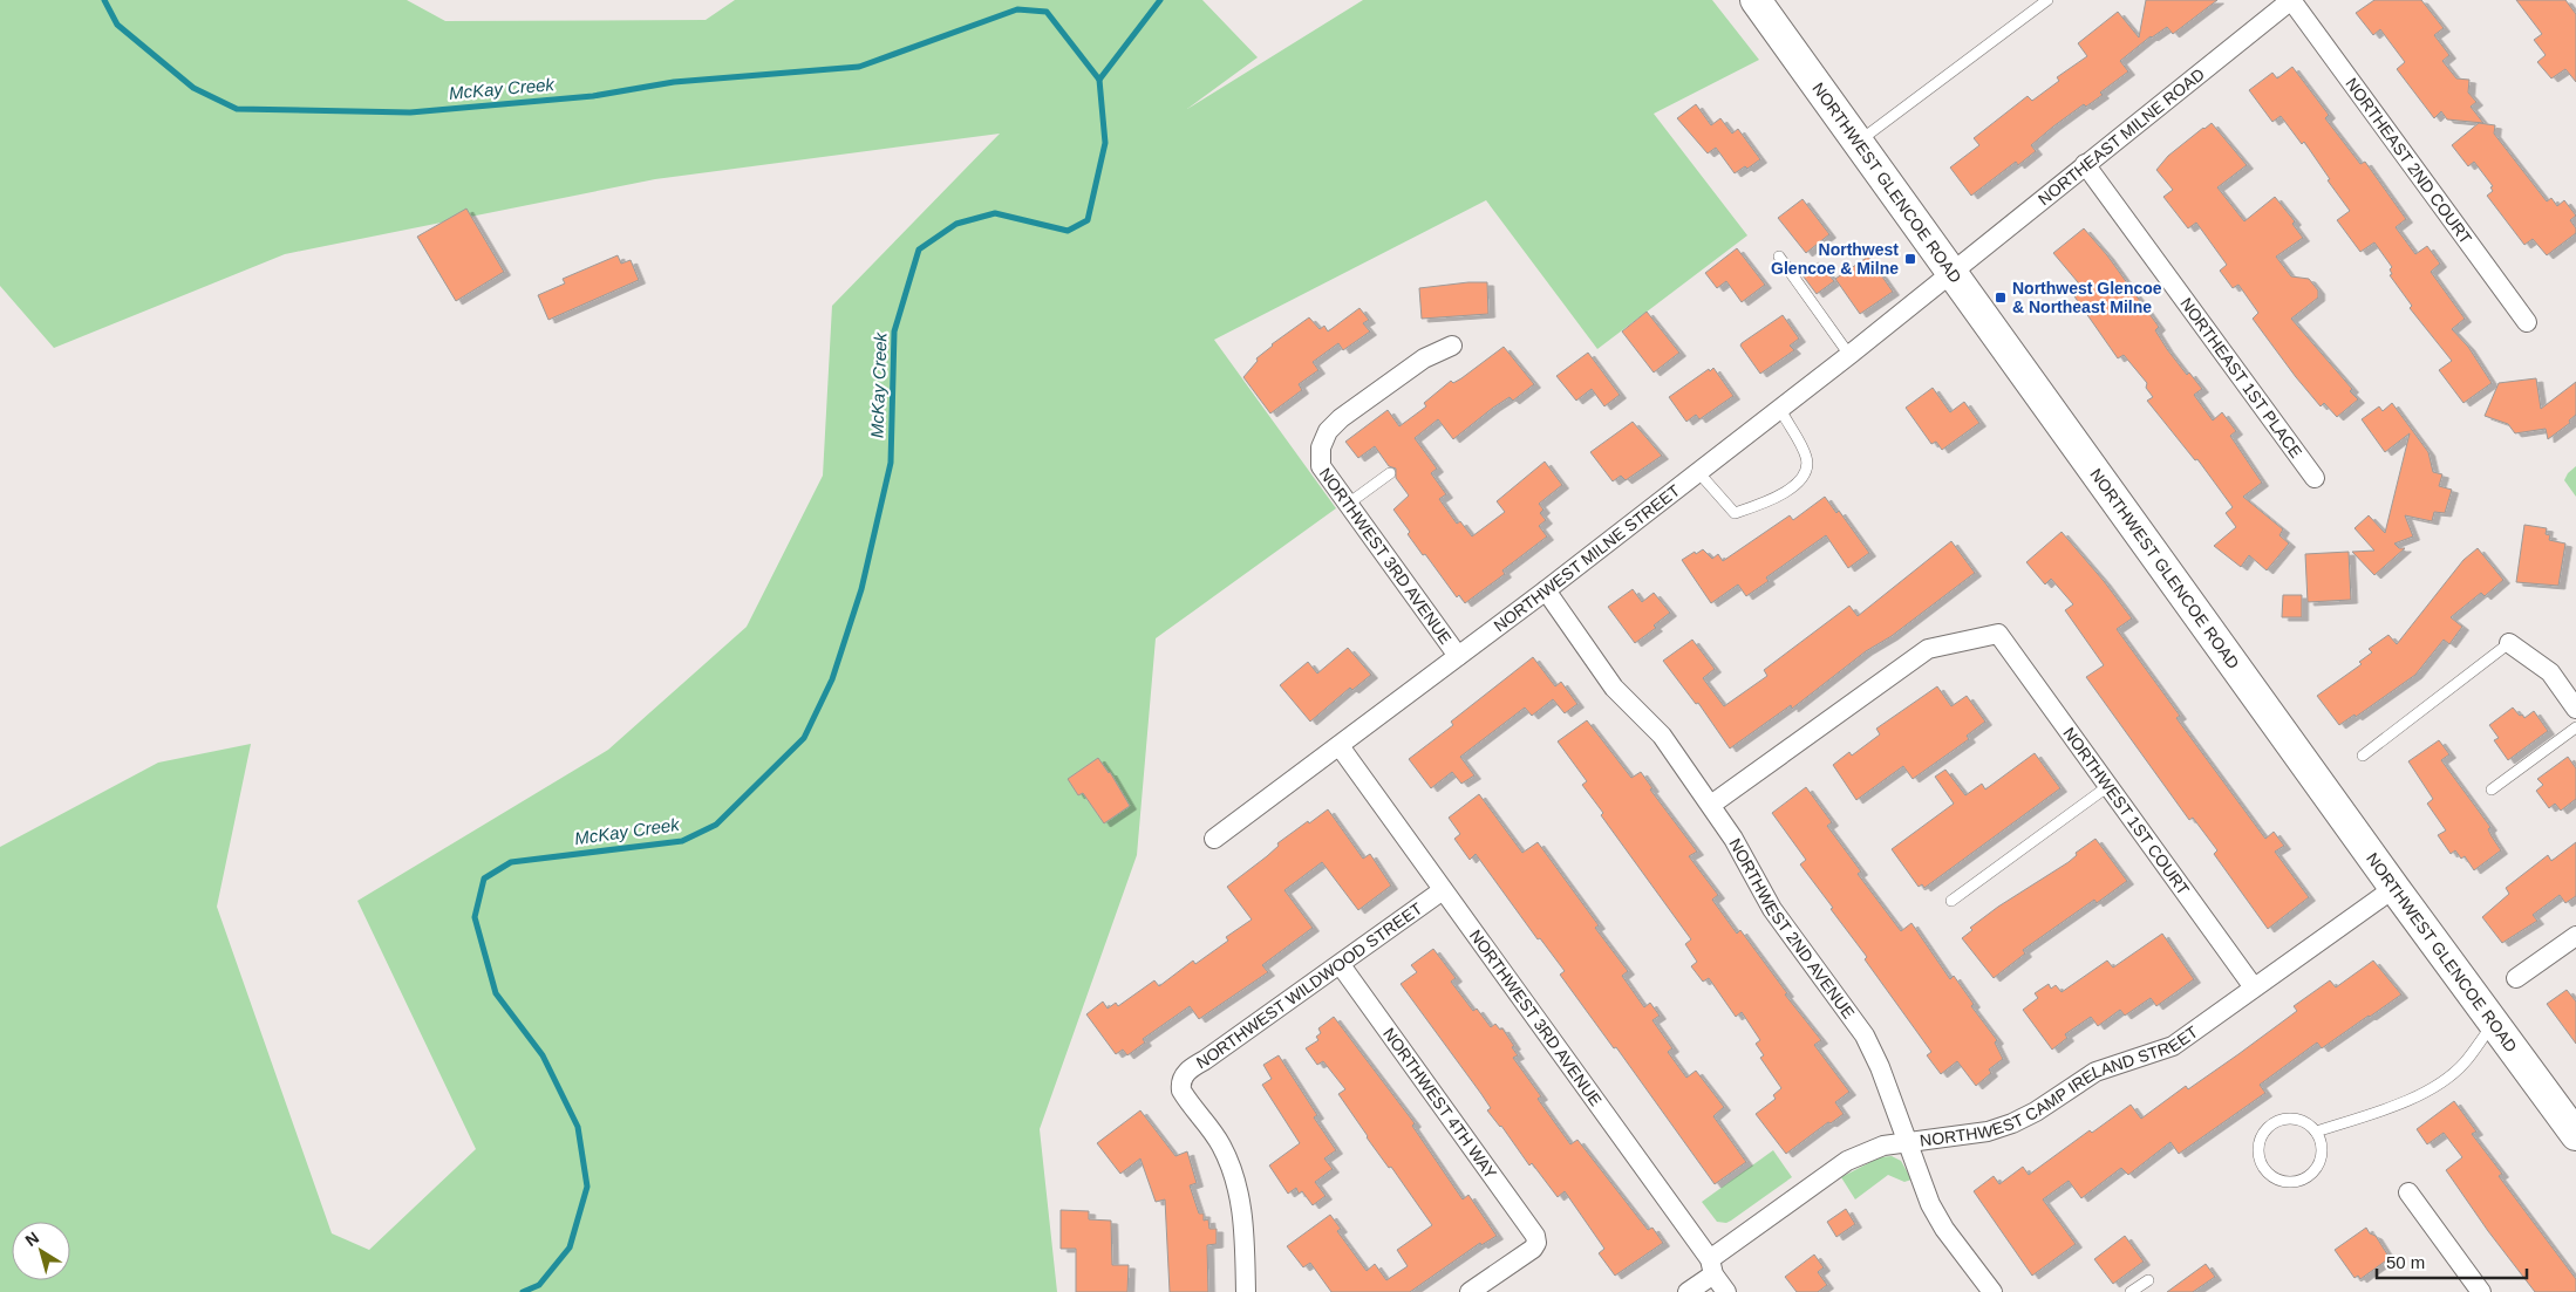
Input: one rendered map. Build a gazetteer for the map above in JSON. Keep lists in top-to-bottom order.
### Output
{
  "streets": {
    "main road": ["NORTHWEST GLENCOE ROAD"],
    "street": [
      "NORTHEAST MILNE ROAD",
      "NORTHEAST 2ND COURT",
      "NORTHEAST 1ST PLACE",
      "NORTHWEST 3RD AVENUE",
      "NORTHWEST MILNE STREET",
      "NORTHWEST 1ST COURT",
      "NORTHWEST 2ND AVENUE",
      "NORTHWEST WILDWOOD STREET",
      "NORTHWEST CAMP IRELAND STREET",
      "NORTHWEST 4TH WAY"
    ]
  },
  "crossings": [
    ["NORTHEAST MILNE ROAD", "NORTHEAST 2ND COURT"],
    ["NORTHEAST MILNE ROAD", "NORTHWEST GLENCOE ROAD"],
    ["NORTHEAST MILNE ROAD", "NORTHEAST 1ST PLACE"],
    ["NORTHEAST MILNE ROAD", "NORTHWEST MILNE STREET"],
    ["NORTHWEST GLENCOE ROAD", "NORTHWEST MILNE STREET"],
    ["NORTHWEST GLENCOE ROAD", "NORTHWEST CAMP IRELAND STREET"],
    ["NORTHWEST 3RD AVENUE", "NORTHWEST MILNE STREET"],
    ["NORTHWEST 3RD AVENUE", "NORTHWEST WILDWOOD STREET"],
    ["NORTHWEST 3RD AVENUE", "NORTHWEST CAMP IRELAND STREET"],
    ["NORTHWEST MILNE STREET", "NORTHWEST 2ND AVENUE"],
    ["NORTHWEST 1ST COURT", "NORTHWEST 2ND AVENUE"],
    ["NORTHWEST 1ST COURT", "NORTHWEST CAMP IRELAND STREET"],
    ["NORTHWEST 2ND AVENUE", "NORTHWEST CAMP IRELAND STREET"],
    ["NORTHWEST WILDWOOD STREET", "NORTHWEST 4TH WAY"]
  ],
  "water": ["McKay Creek"],
  "places": {
    "transit": ["Northwest Glencoe & Milne", "Northwest Glencoe & Northeast Milne"]
  },
  "scale_bar": "50 m",
  "north": "top left"
}
